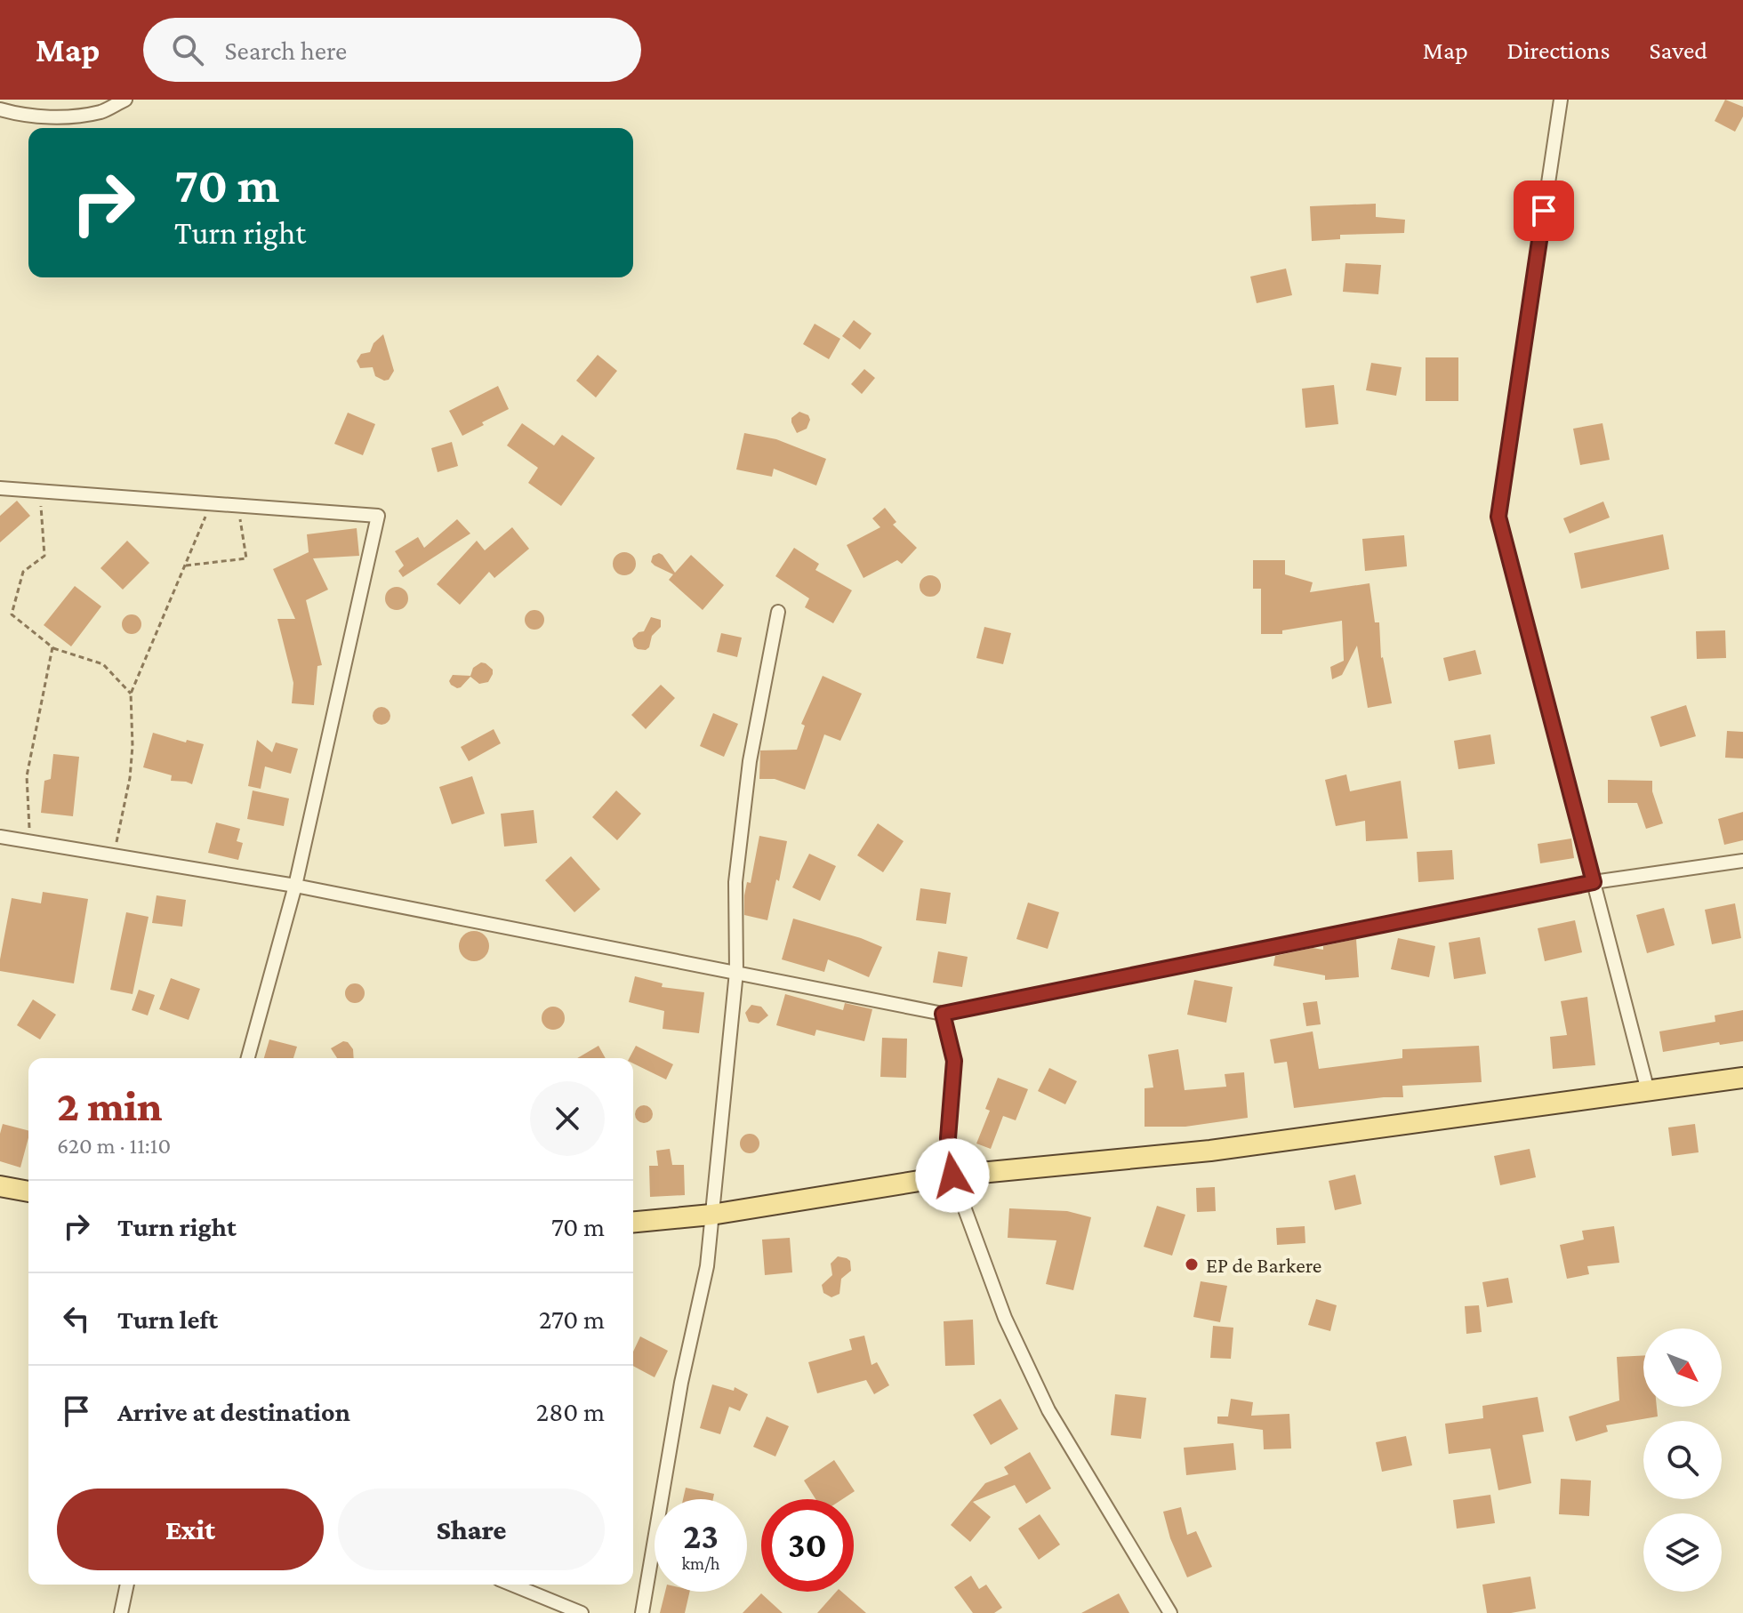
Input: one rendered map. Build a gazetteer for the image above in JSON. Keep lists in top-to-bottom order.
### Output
{
  "places": ["EP de Barkere"],
  "north": "bottom right",
  "page": {
    "header": "Map",
    "search": "Search here",
    "nav": ["Map", "Directions", "Saved"],
    "turn": ["70 m", "Turn right"],
    "heading": ["2 min", "620 m · 11:10"],
    "list": [
      {
        "name": "Turn right",
        "value": "70 m"
      },
      {
        "name": "Turn left",
        "value": "270 m"
      },
      {
        "name": "Arrive at destination",
        "value": "280 m"
      }
    ],
    "buttons": ["Exit", "Share"],
    "speed": "23 km/h",
    "limit": "30"
  }
}
